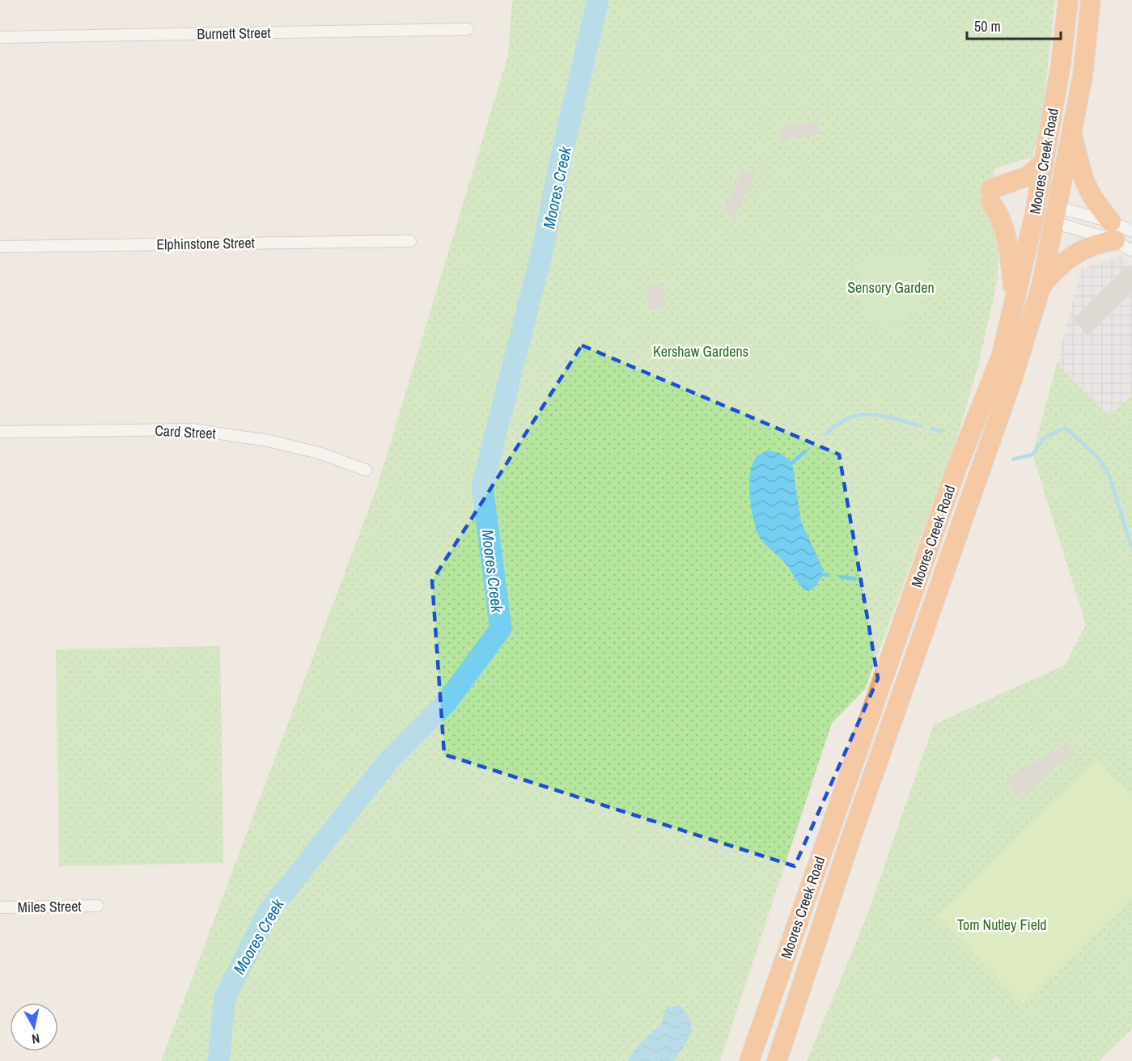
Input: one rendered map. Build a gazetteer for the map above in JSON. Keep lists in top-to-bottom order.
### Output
{
  "streets": {
    "highway": ["Moores Creek Road"],
    "street": [
      "Burnett Street",
      "Elphinstone Street",
      "Card Street",
      "Miles Street"
    ]
  },
  "water": ["Moores Creek"],
  "parks": ["Sensory Garden", "Kershaw Gardens", "Tom Nutley Field"],
  "scale_bar": "50 m",
  "north": "bottom"
}
